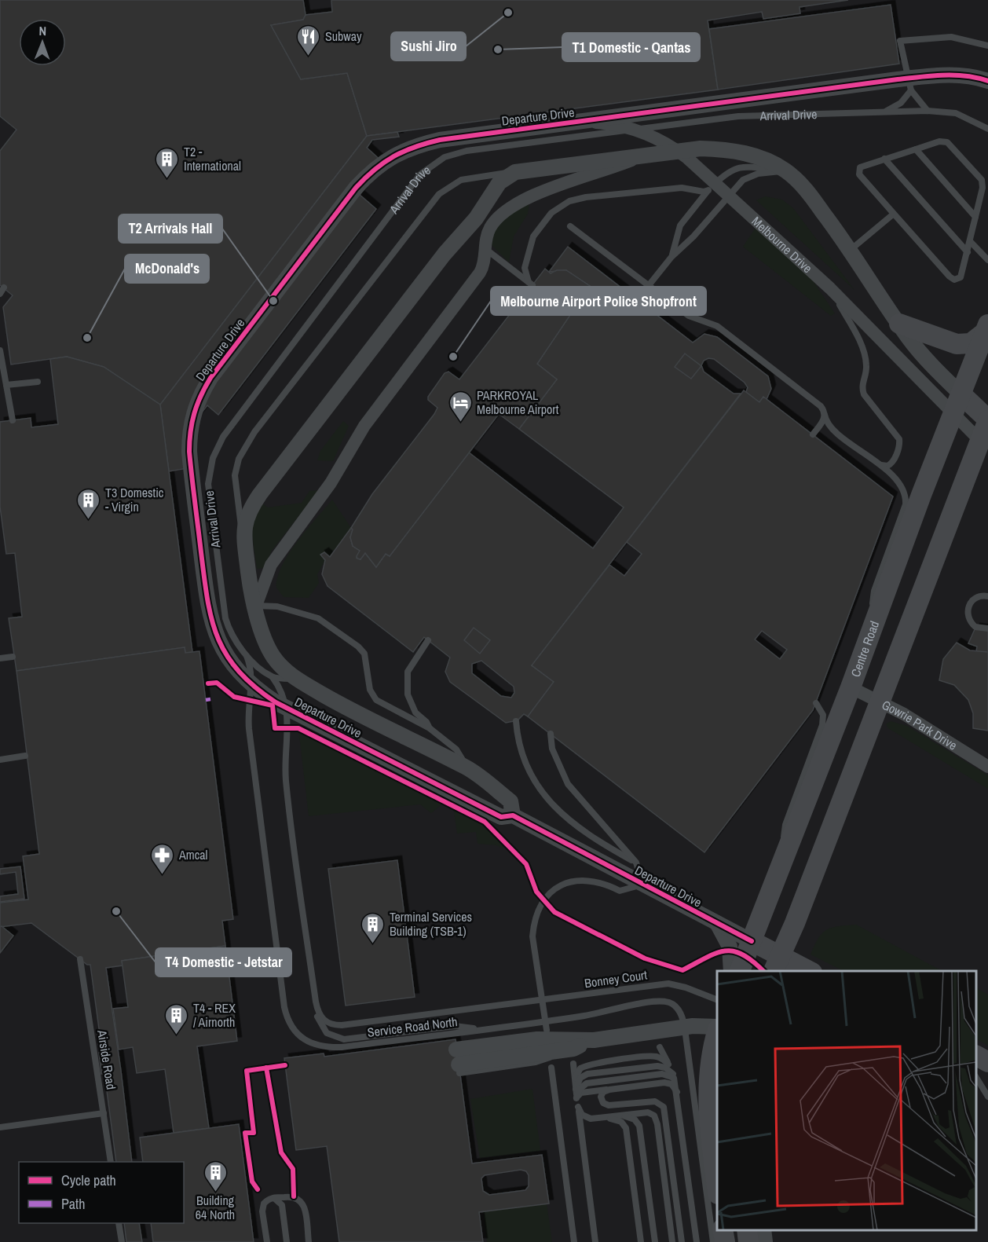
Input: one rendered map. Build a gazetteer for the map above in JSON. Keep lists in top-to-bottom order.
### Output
{
  "streets": {
    "main road": ["Departure Drive", "Centre Road"],
    "street": ["Arrival Drive", "Melbourne Drive", "Gowrie Park Drive"],
    "lane": ["Bonney Court", "Service Road North", "Airside Road"]
  },
  "crossings": [
    ["Arrival Drive", "Departure Drive"],
    ["Arrival Drive", "Service Road North"],
    ["Departure Drive", "Melbourne Drive"],
    ["Departure Drive", "Centre Road"],
    ["Melbourne Drive", "Centre Road"],
    ["Centre Road", "Gowrie Park Drive"],
    ["Bonney Court", "Service Road North"]
  ],
  "places": {
    "other": [
      "Sushi Jiro",
      "T1 Domestic - Qantas",
      "T2 Arrivals Hall",
      "McDonald's",
      "Melbourne Airport Police Shopfront",
      "T4 Domestic - Jetstar"
    ],
    "restaurant": ["Subway"],
    "building": [
      "T2 - International",
      "T3 Domestic - Virgin",
      "Terminal Services Building (TSB-1)",
      "T4 - REX / Airnorth",
      "Building 64 North"
    ],
    "hotel": ["PARKROYAL Melbourne Airport"],
    "pharmacy": ["Amcal"]
  },
  "legend": ["Cycle path", "Path"],
  "north": "top"
}
